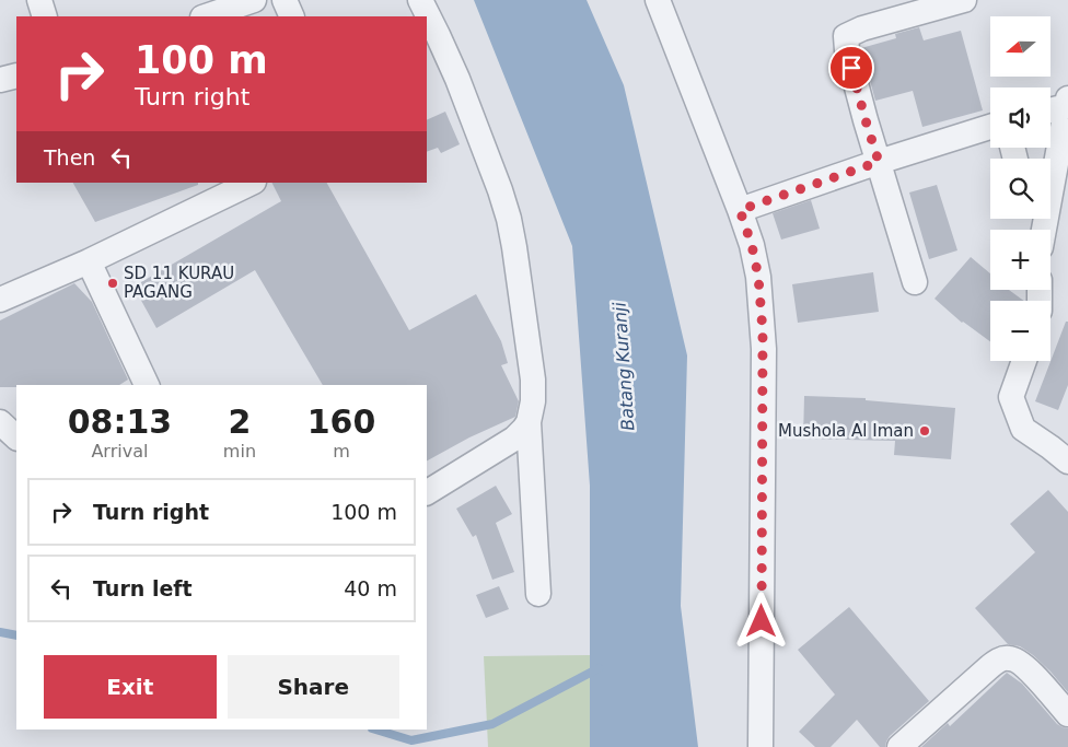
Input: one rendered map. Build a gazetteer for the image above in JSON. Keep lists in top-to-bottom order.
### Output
{
  "water": ["Batang Kuranji"],
  "places": ["SD 11 KURAU PAGANG", "Mushola Al Iman"],
  "north": "left",
  "page": {
    "map_buttons": ["+", "−"],
    "turn": ["100 m", "Turn right"],
    "then": "Then",
    "eta": [
      "08:13",
      "Arrival",
      "2",
      "min",
      "160",
      "m"
    ],
    "list": [
      {
        "name": "Turn right",
        "value": "100 m"
      },
      {
        "name": "Turn left",
        "value": "40 m"
      }
    ],
    "buttons": ["Exit", "Share"]
  }
}
